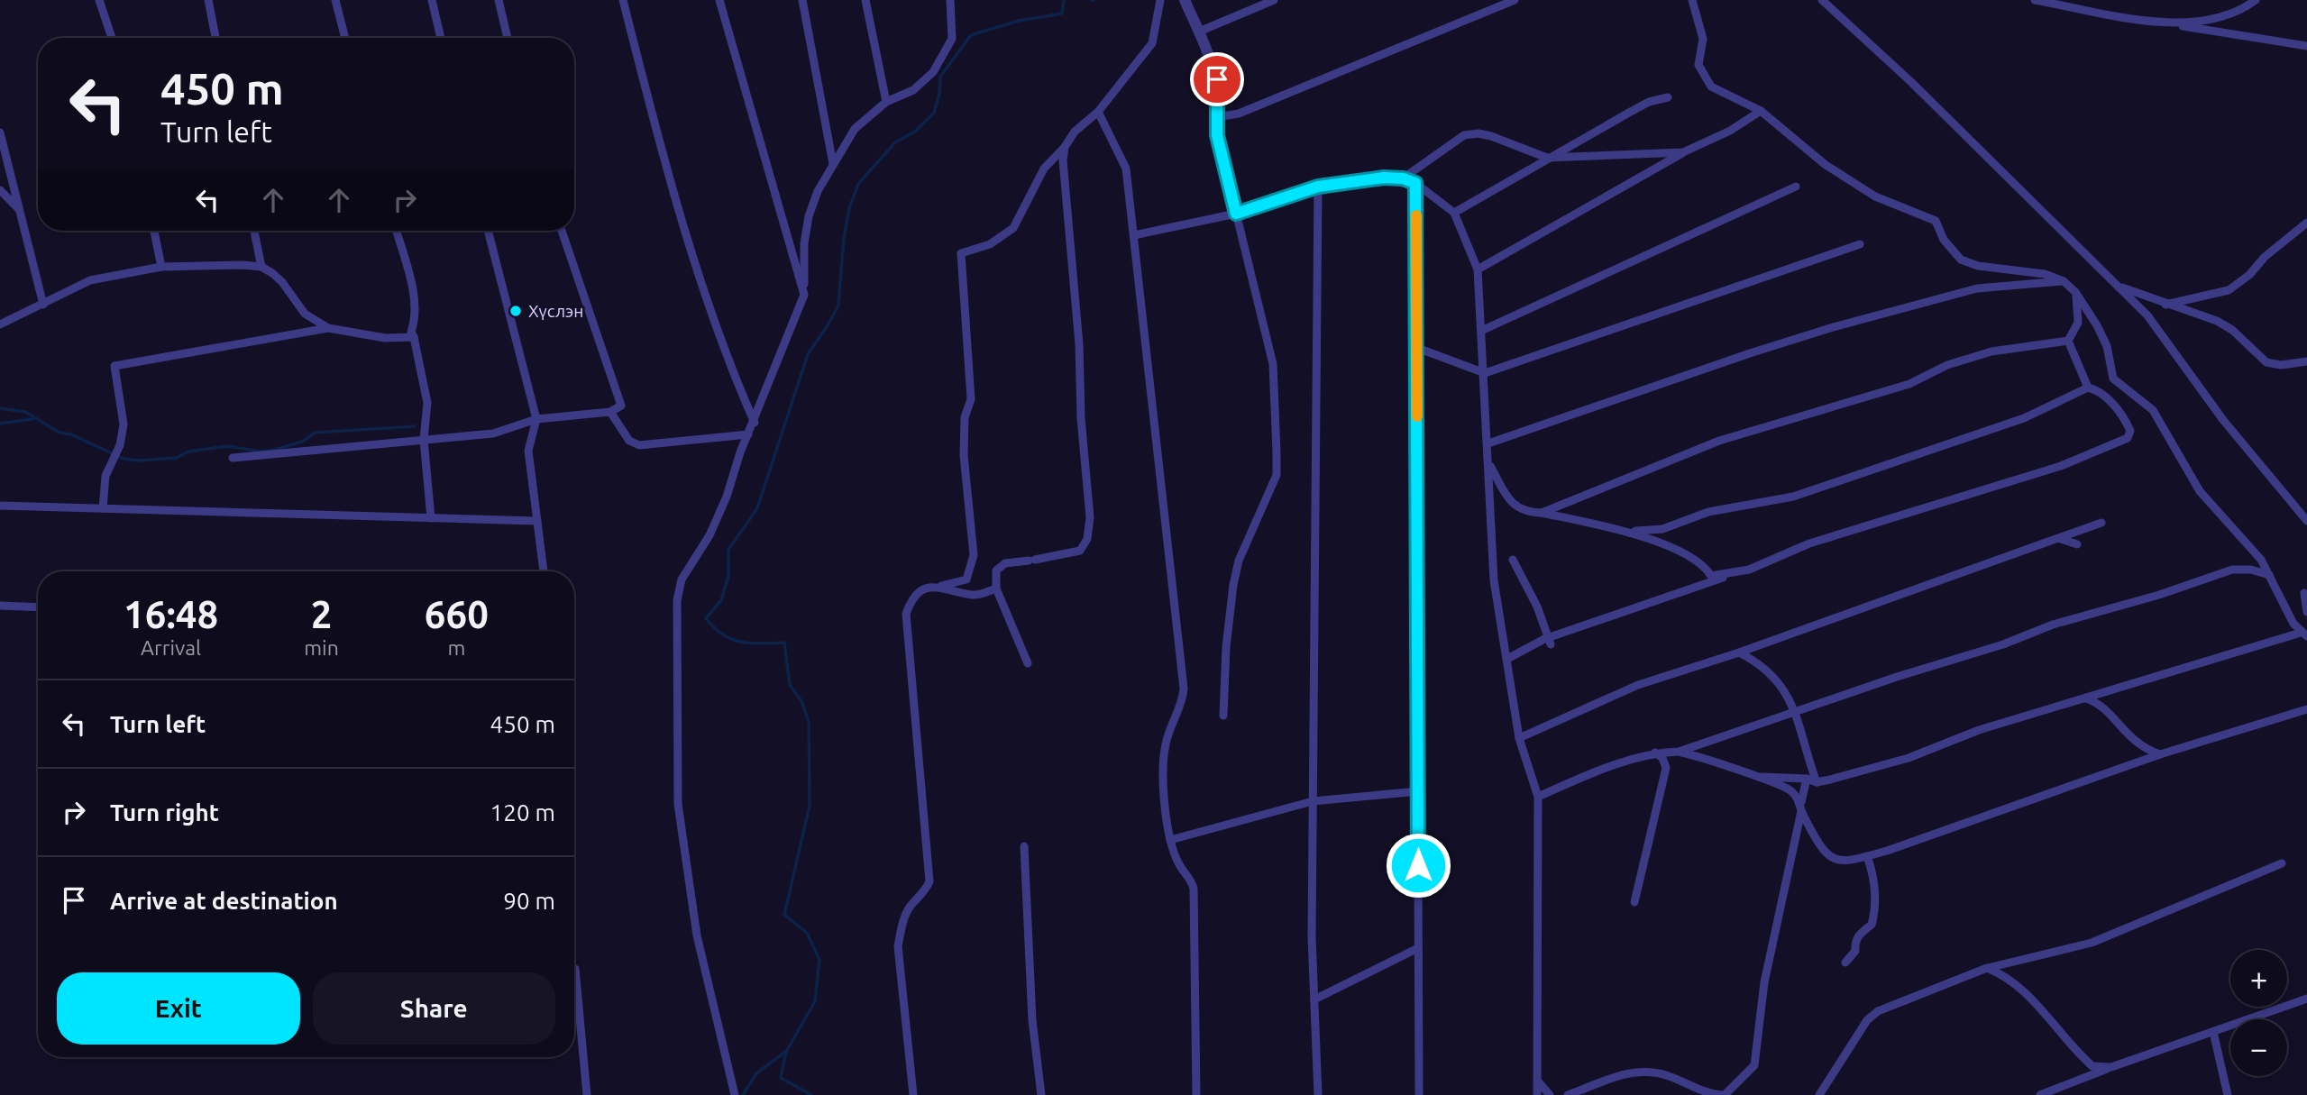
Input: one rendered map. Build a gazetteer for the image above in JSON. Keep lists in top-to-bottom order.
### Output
{
  "places": ["Хүслэн"],
  "page": {
    "turn": ["450 m", "Turn left"],
    "eta": [
      "16:48",
      "Arrival",
      "2",
      "min",
      "660",
      "m"
    ],
    "list": [
      {
        "name": "Turn left",
        "value": "450 m"
      },
      {
        "name": "Turn right",
        "value": "120 m"
      },
      {
        "name": "Arrive at destination",
        "value": "90 m"
      }
    ],
    "map_buttons": ["+", "−"],
    "buttons": ["Exit", "Share"]
  }
}
